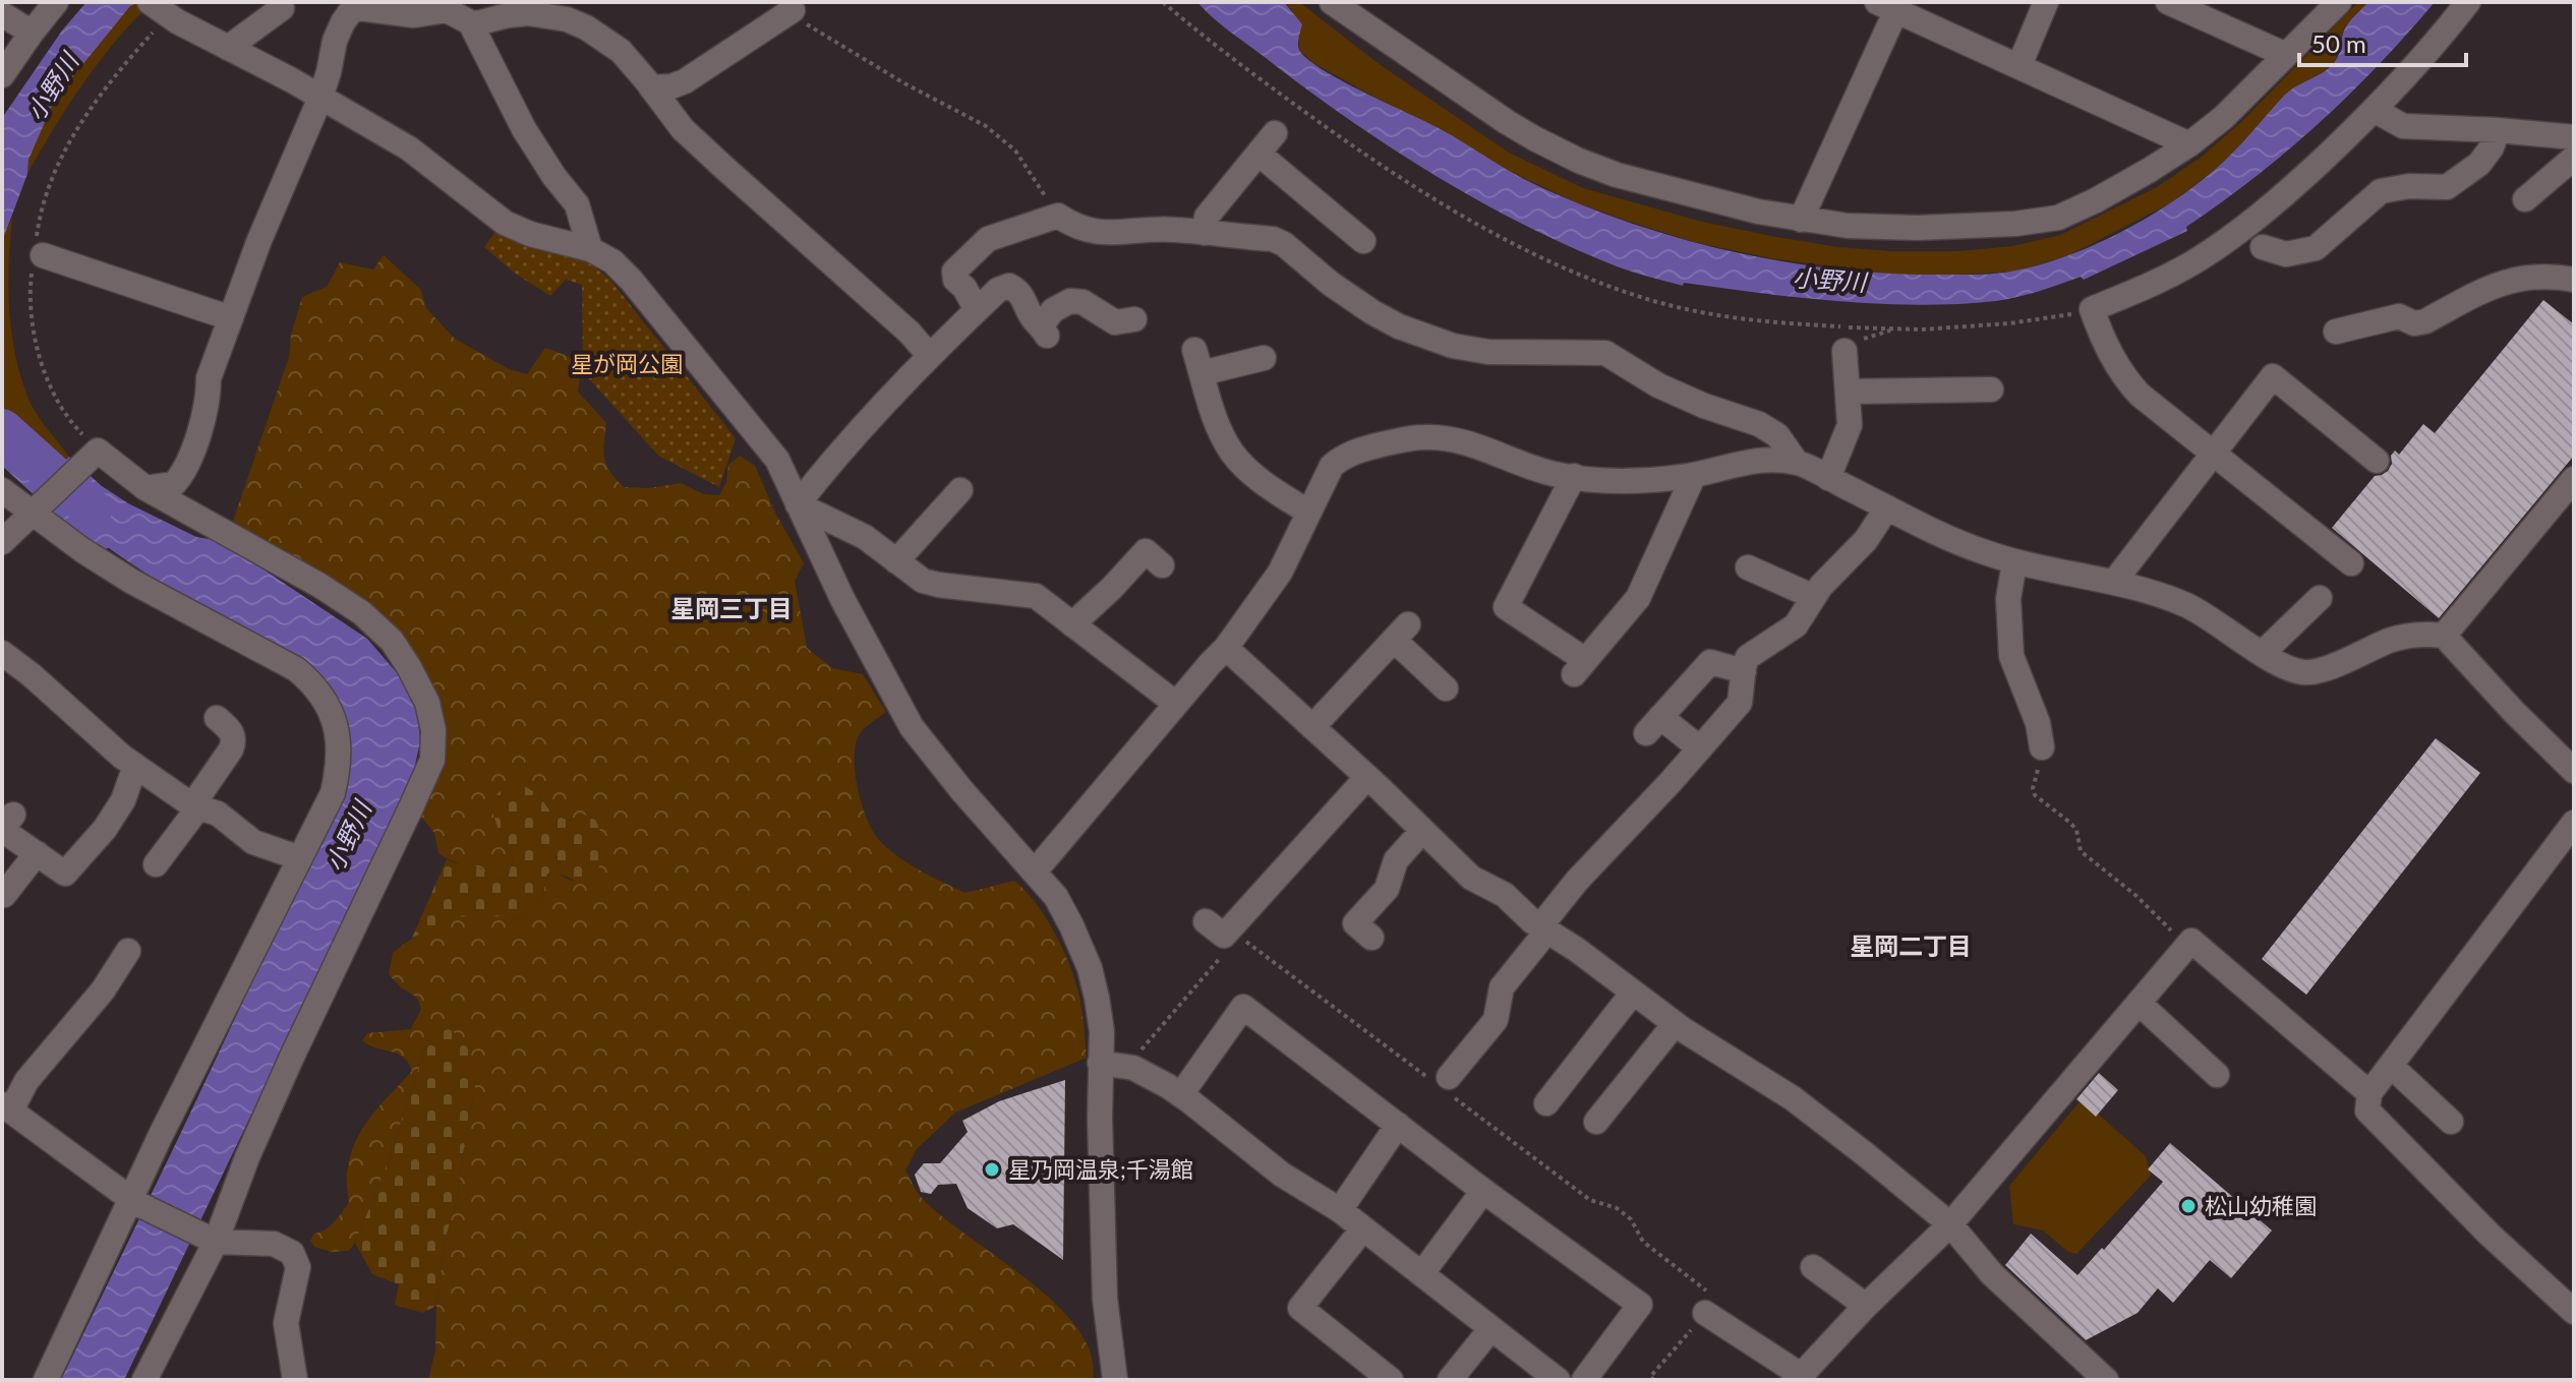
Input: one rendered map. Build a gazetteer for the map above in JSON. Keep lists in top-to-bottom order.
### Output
{
  "districts": ["星岡三丁目", "星岡二丁目"],
  "water": ["小野川"],
  "parks": ["星が岡公園"],
  "places": ["星乃岡温泉;千湯館", "松山幼稚園"],
  "scale_bar": "50 m"
}
